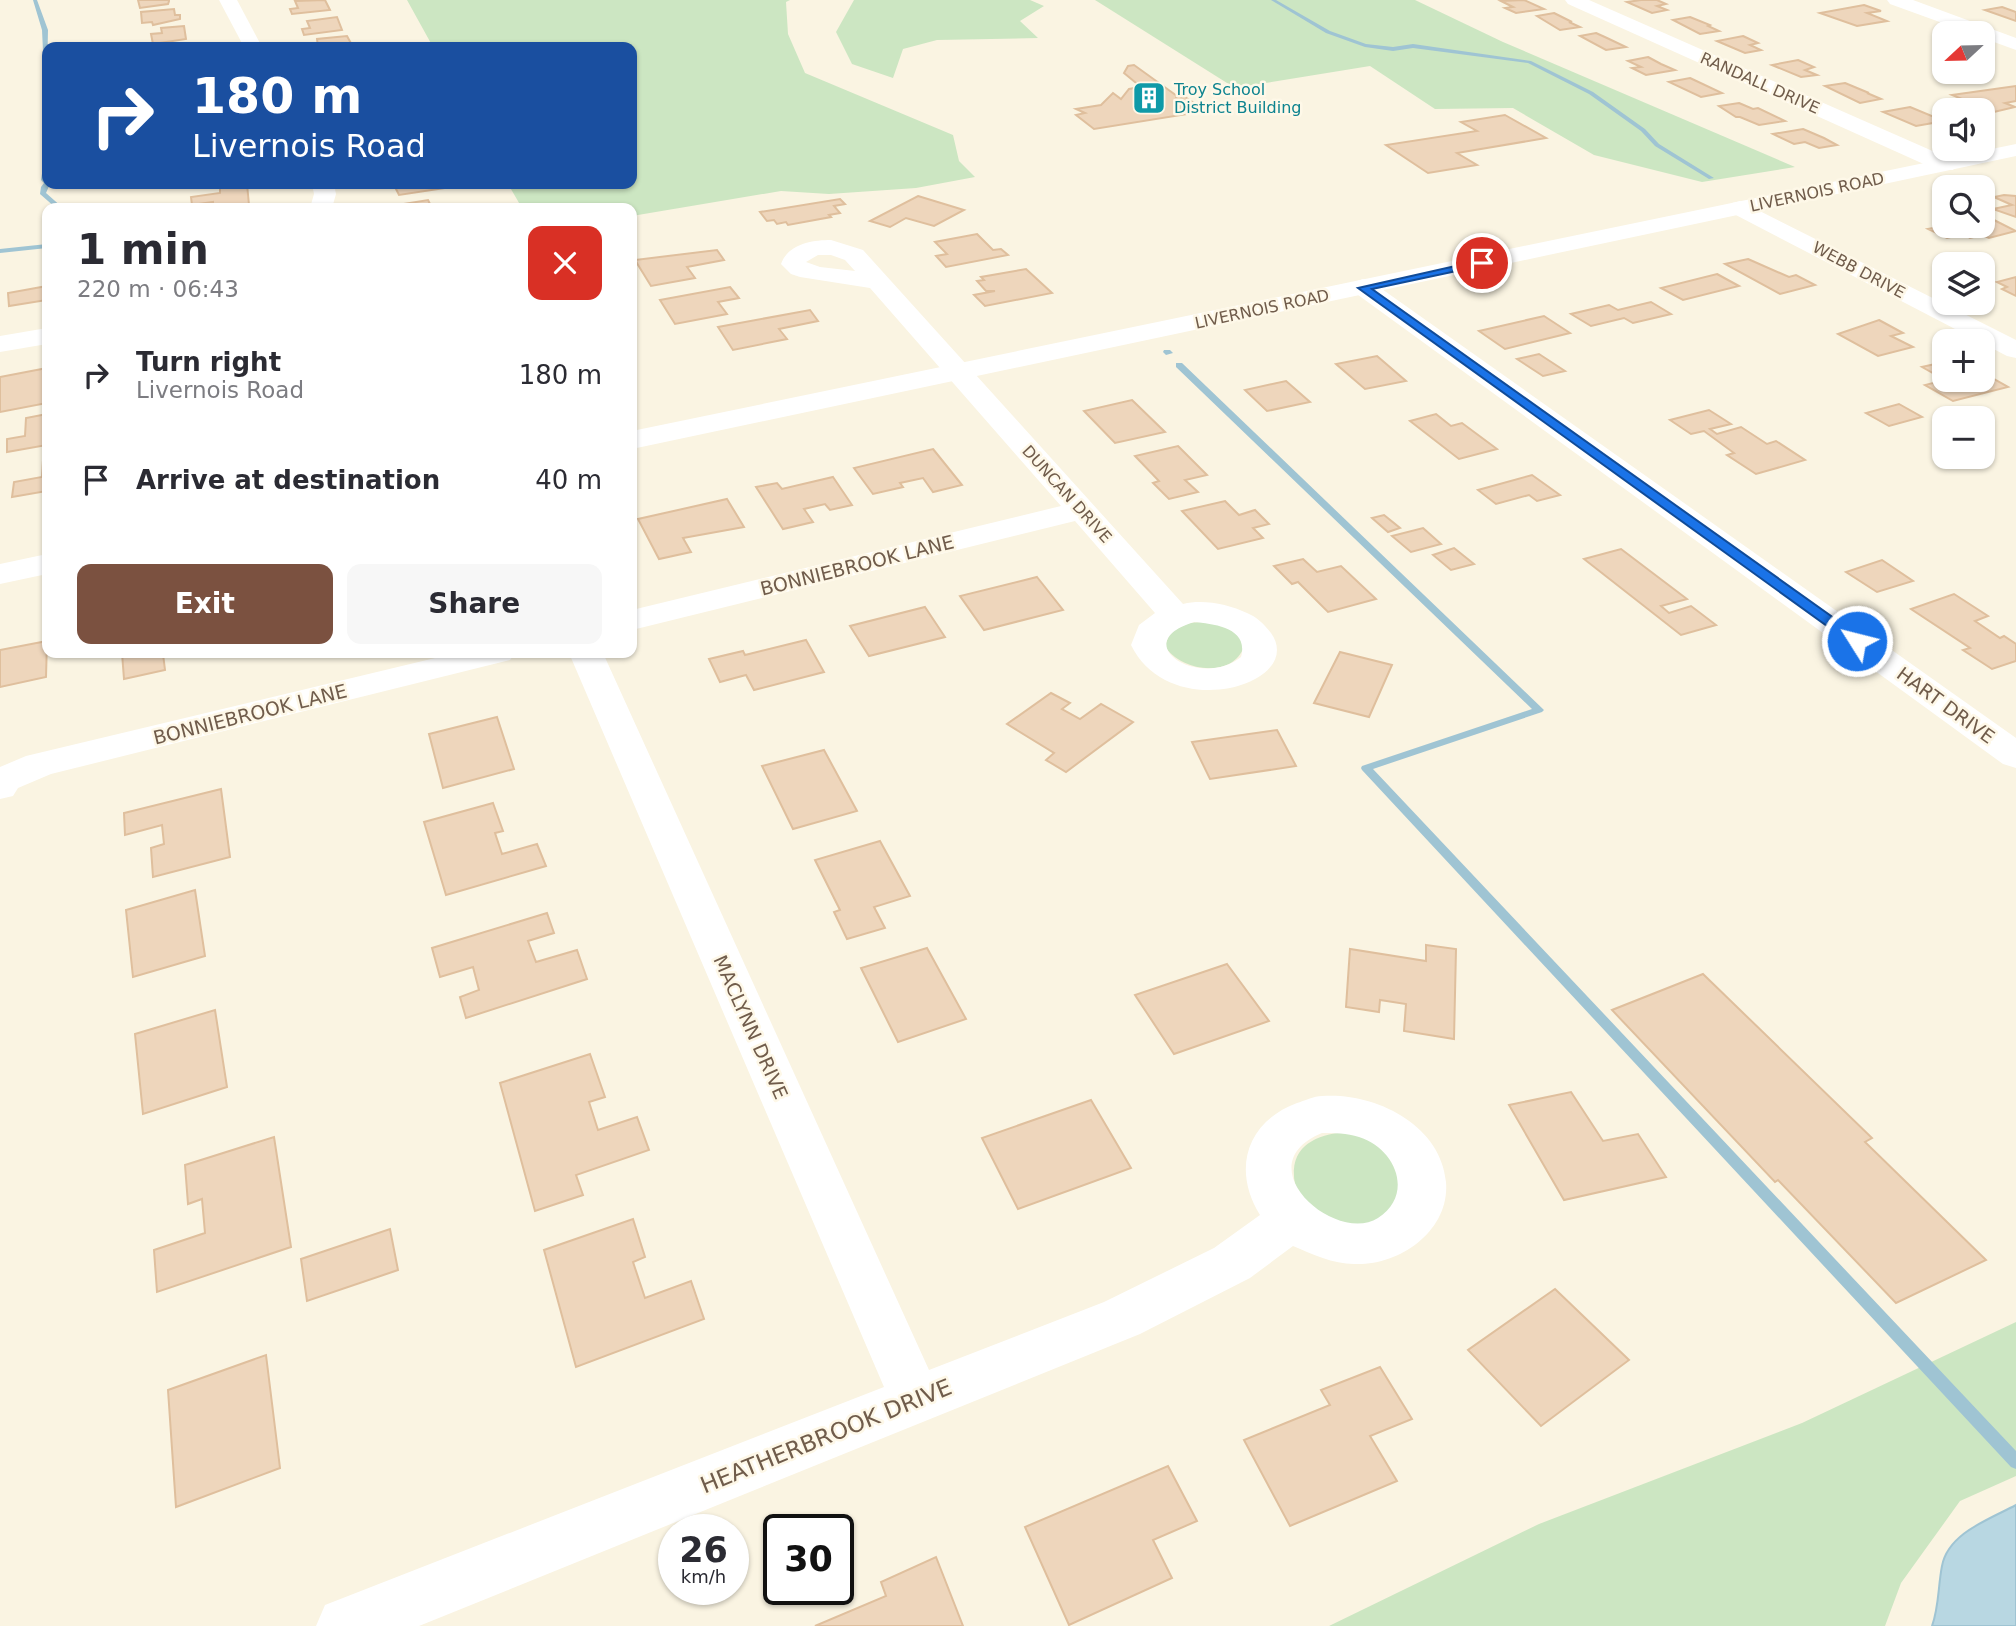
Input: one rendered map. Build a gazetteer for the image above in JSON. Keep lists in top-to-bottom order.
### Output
{
  "streets": {
    "street": [
      "RANDALL DRIVE",
      "LIVERNOIS ROAD",
      "WEBB DRIVE",
      "DUNCAN DRIVE",
      "BONNIEBROOK LANE",
      "HART DRIVE",
      "MACLYNN DRIVE",
      "HEATHERBROOK DRIVE"
    ]
  },
  "crossings": [
    ["RANDALL DRIVE", "LIVERNOIS ROAD"],
    ["LIVERNOIS ROAD", "WEBB DRIVE"],
    ["LIVERNOIS ROAD", "DUNCAN DRIVE"],
    ["LIVERNOIS ROAD", "HART DRIVE"],
    ["DUNCAN DRIVE", "BONNIEBROOK LANE"],
    ["MACLYNN DRIVE", "HEATHERBROOK DRIVE"]
  ],
  "places": {
    "building": ["Troy School District Building"]
  },
  "north": "left",
  "page": {
    "map_buttons": ["+", "−"],
    "turn": ["180 m", "Livernois Road"],
    "heading": ["1 min", "220 m · 06:43"],
    "list": [
      {
        "name": "Turn right",
        "note": "Livernois Road",
        "value": "180 m"
      },
      {
        "name": "Arrive at destination",
        "value": "40 m"
      }
    ],
    "buttons": ["Exit", "Share"],
    "speed": "26 km/h",
    "limit": "30"
  }
}
